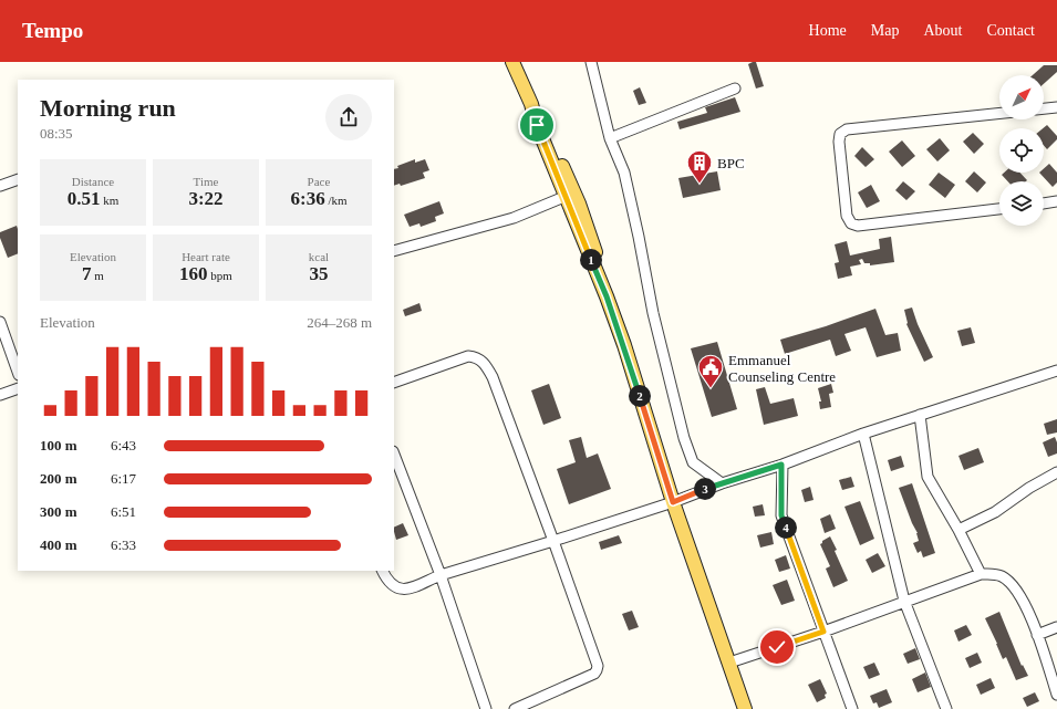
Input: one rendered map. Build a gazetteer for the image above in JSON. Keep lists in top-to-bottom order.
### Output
{
  "places": {
    "building": ["BPC"],
    "public building": ["Emmanuel Counseling Centre"]
  },
  "north": "top right",
  "page": {
    "header": "Tempo",
    "nav": [
      "Home",
      "Map",
      "About",
      "Contact"
    ],
    "heading": ["Morning run", "08:35"],
    "stats": [
      ["Distance", "0.51 km"],
      ["Time", "3:22"],
      ["Pace", "6:36 /km"],
      ["Elevation", "7 m"],
      ["Heart rate", "160 bpm"],
      ["kcal", "35"]
    ],
    "pins": [
      "1",
      "2",
      "3",
      "4"
    ],
    "chart": ["Elevation", "264–268 m"],
    "list": [
      {
        "name": "100 m",
        "note": "6:43"
      },
      {
        "name": "200 m",
        "note": "6:17"
      },
      {
        "name": "300 m",
        "note": "6:51"
      },
      {
        "name": "400 m",
        "note": "6:33"
      }
    ]
  }
}
